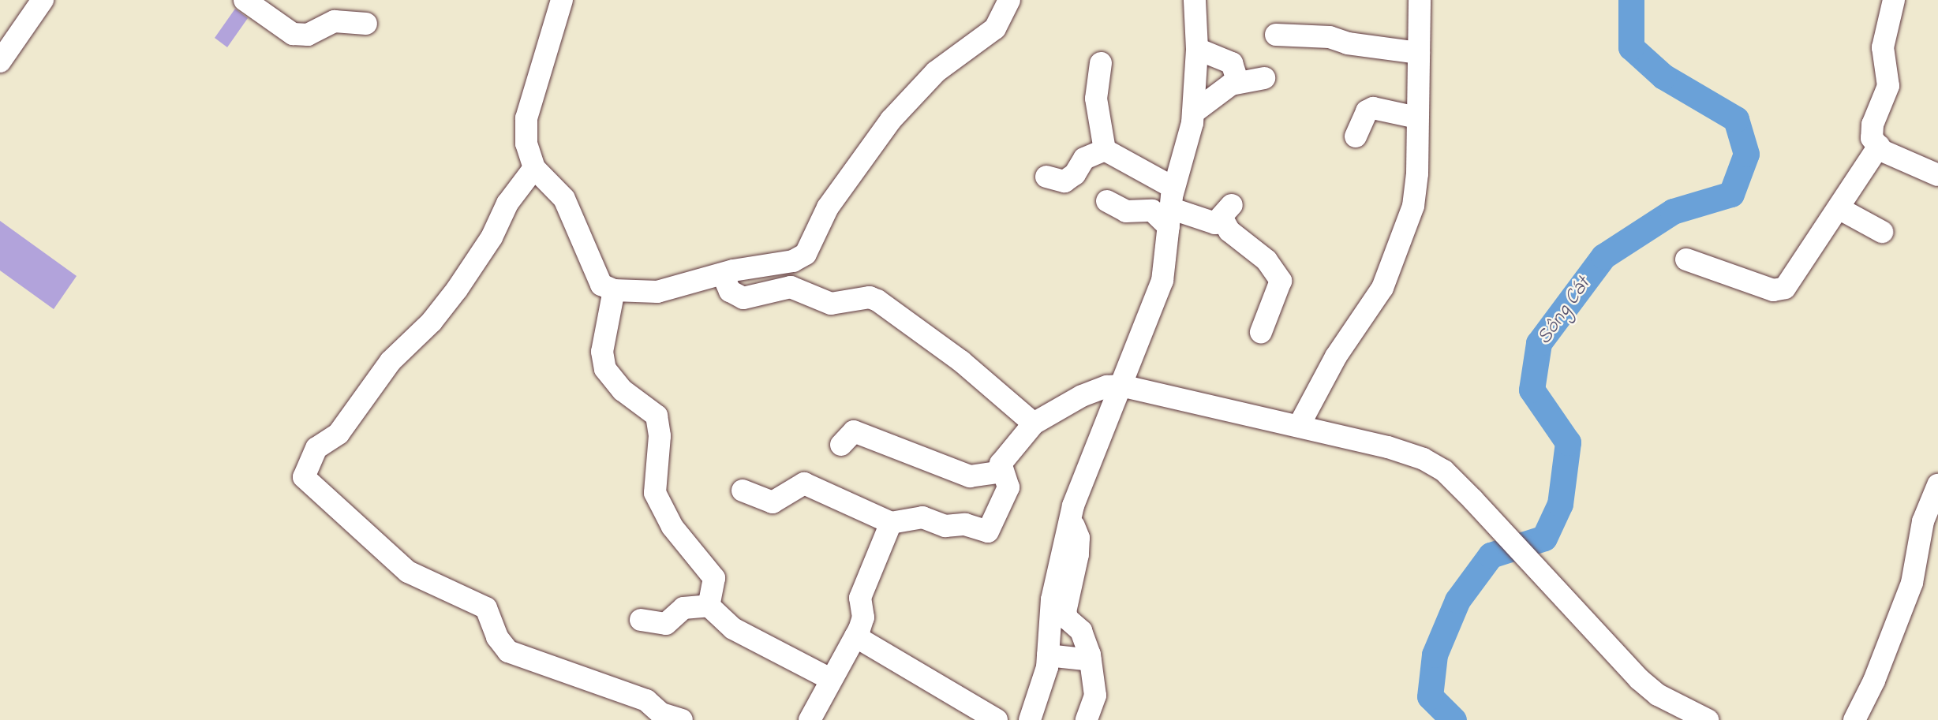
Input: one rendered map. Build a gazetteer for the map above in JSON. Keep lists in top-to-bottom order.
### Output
{
  "water": ["Sông Cát"]
}
